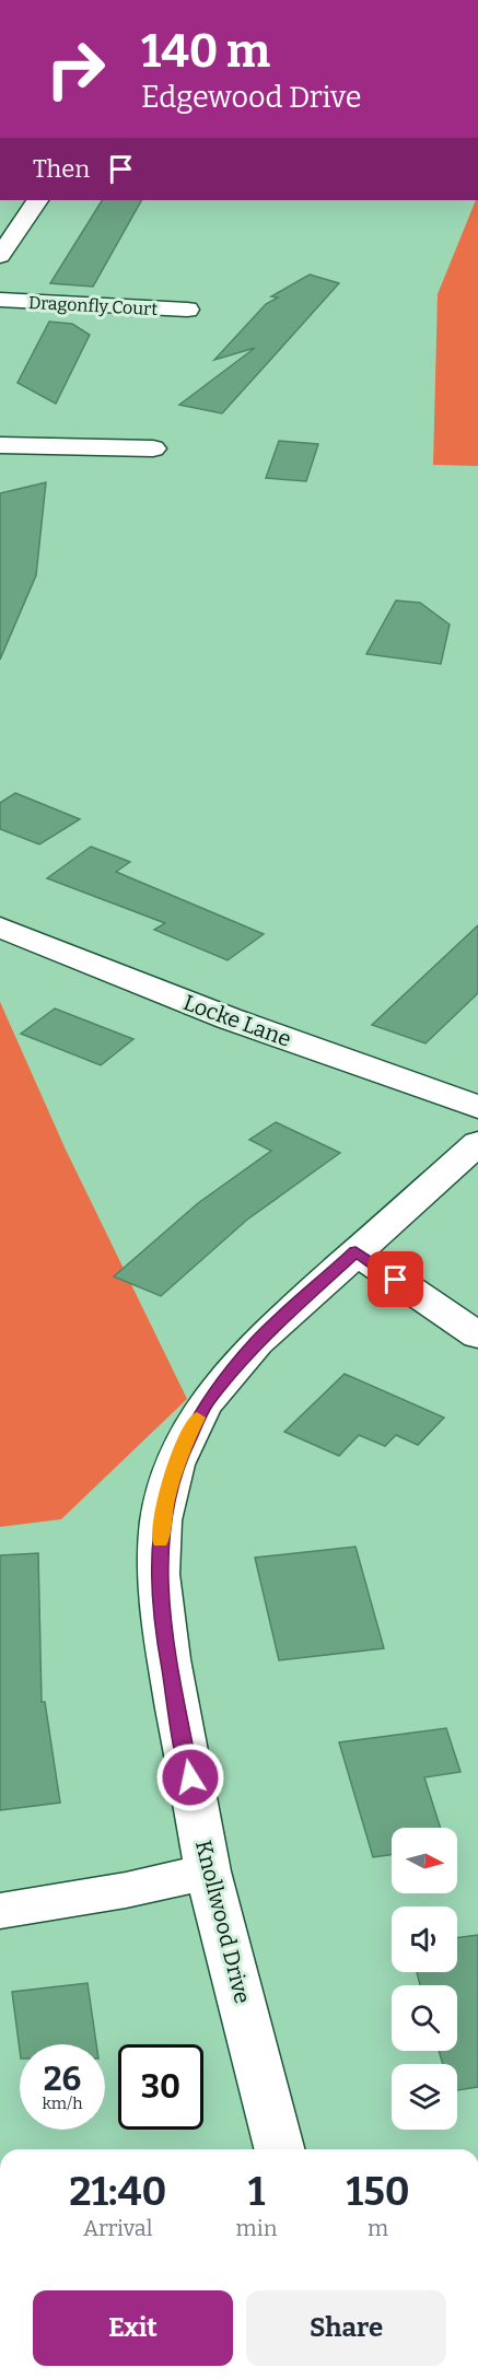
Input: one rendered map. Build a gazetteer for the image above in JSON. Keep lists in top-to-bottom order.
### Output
{
  "streets": {
    "street": ["Dragonfly Court", "Locke Lane", "Knollwood Drive"]
  },
  "north": "right",
  "page": {
    "turn": ["140 m", "Edgewood Drive"],
    "then": "Then",
    "speed": "26 km/h",
    "limit": "30",
    "eta": [
      "21:40",
      "Arrival",
      "1",
      "min",
      "150",
      "m"
    ],
    "buttons": ["Exit", "Share"]
  }
}
